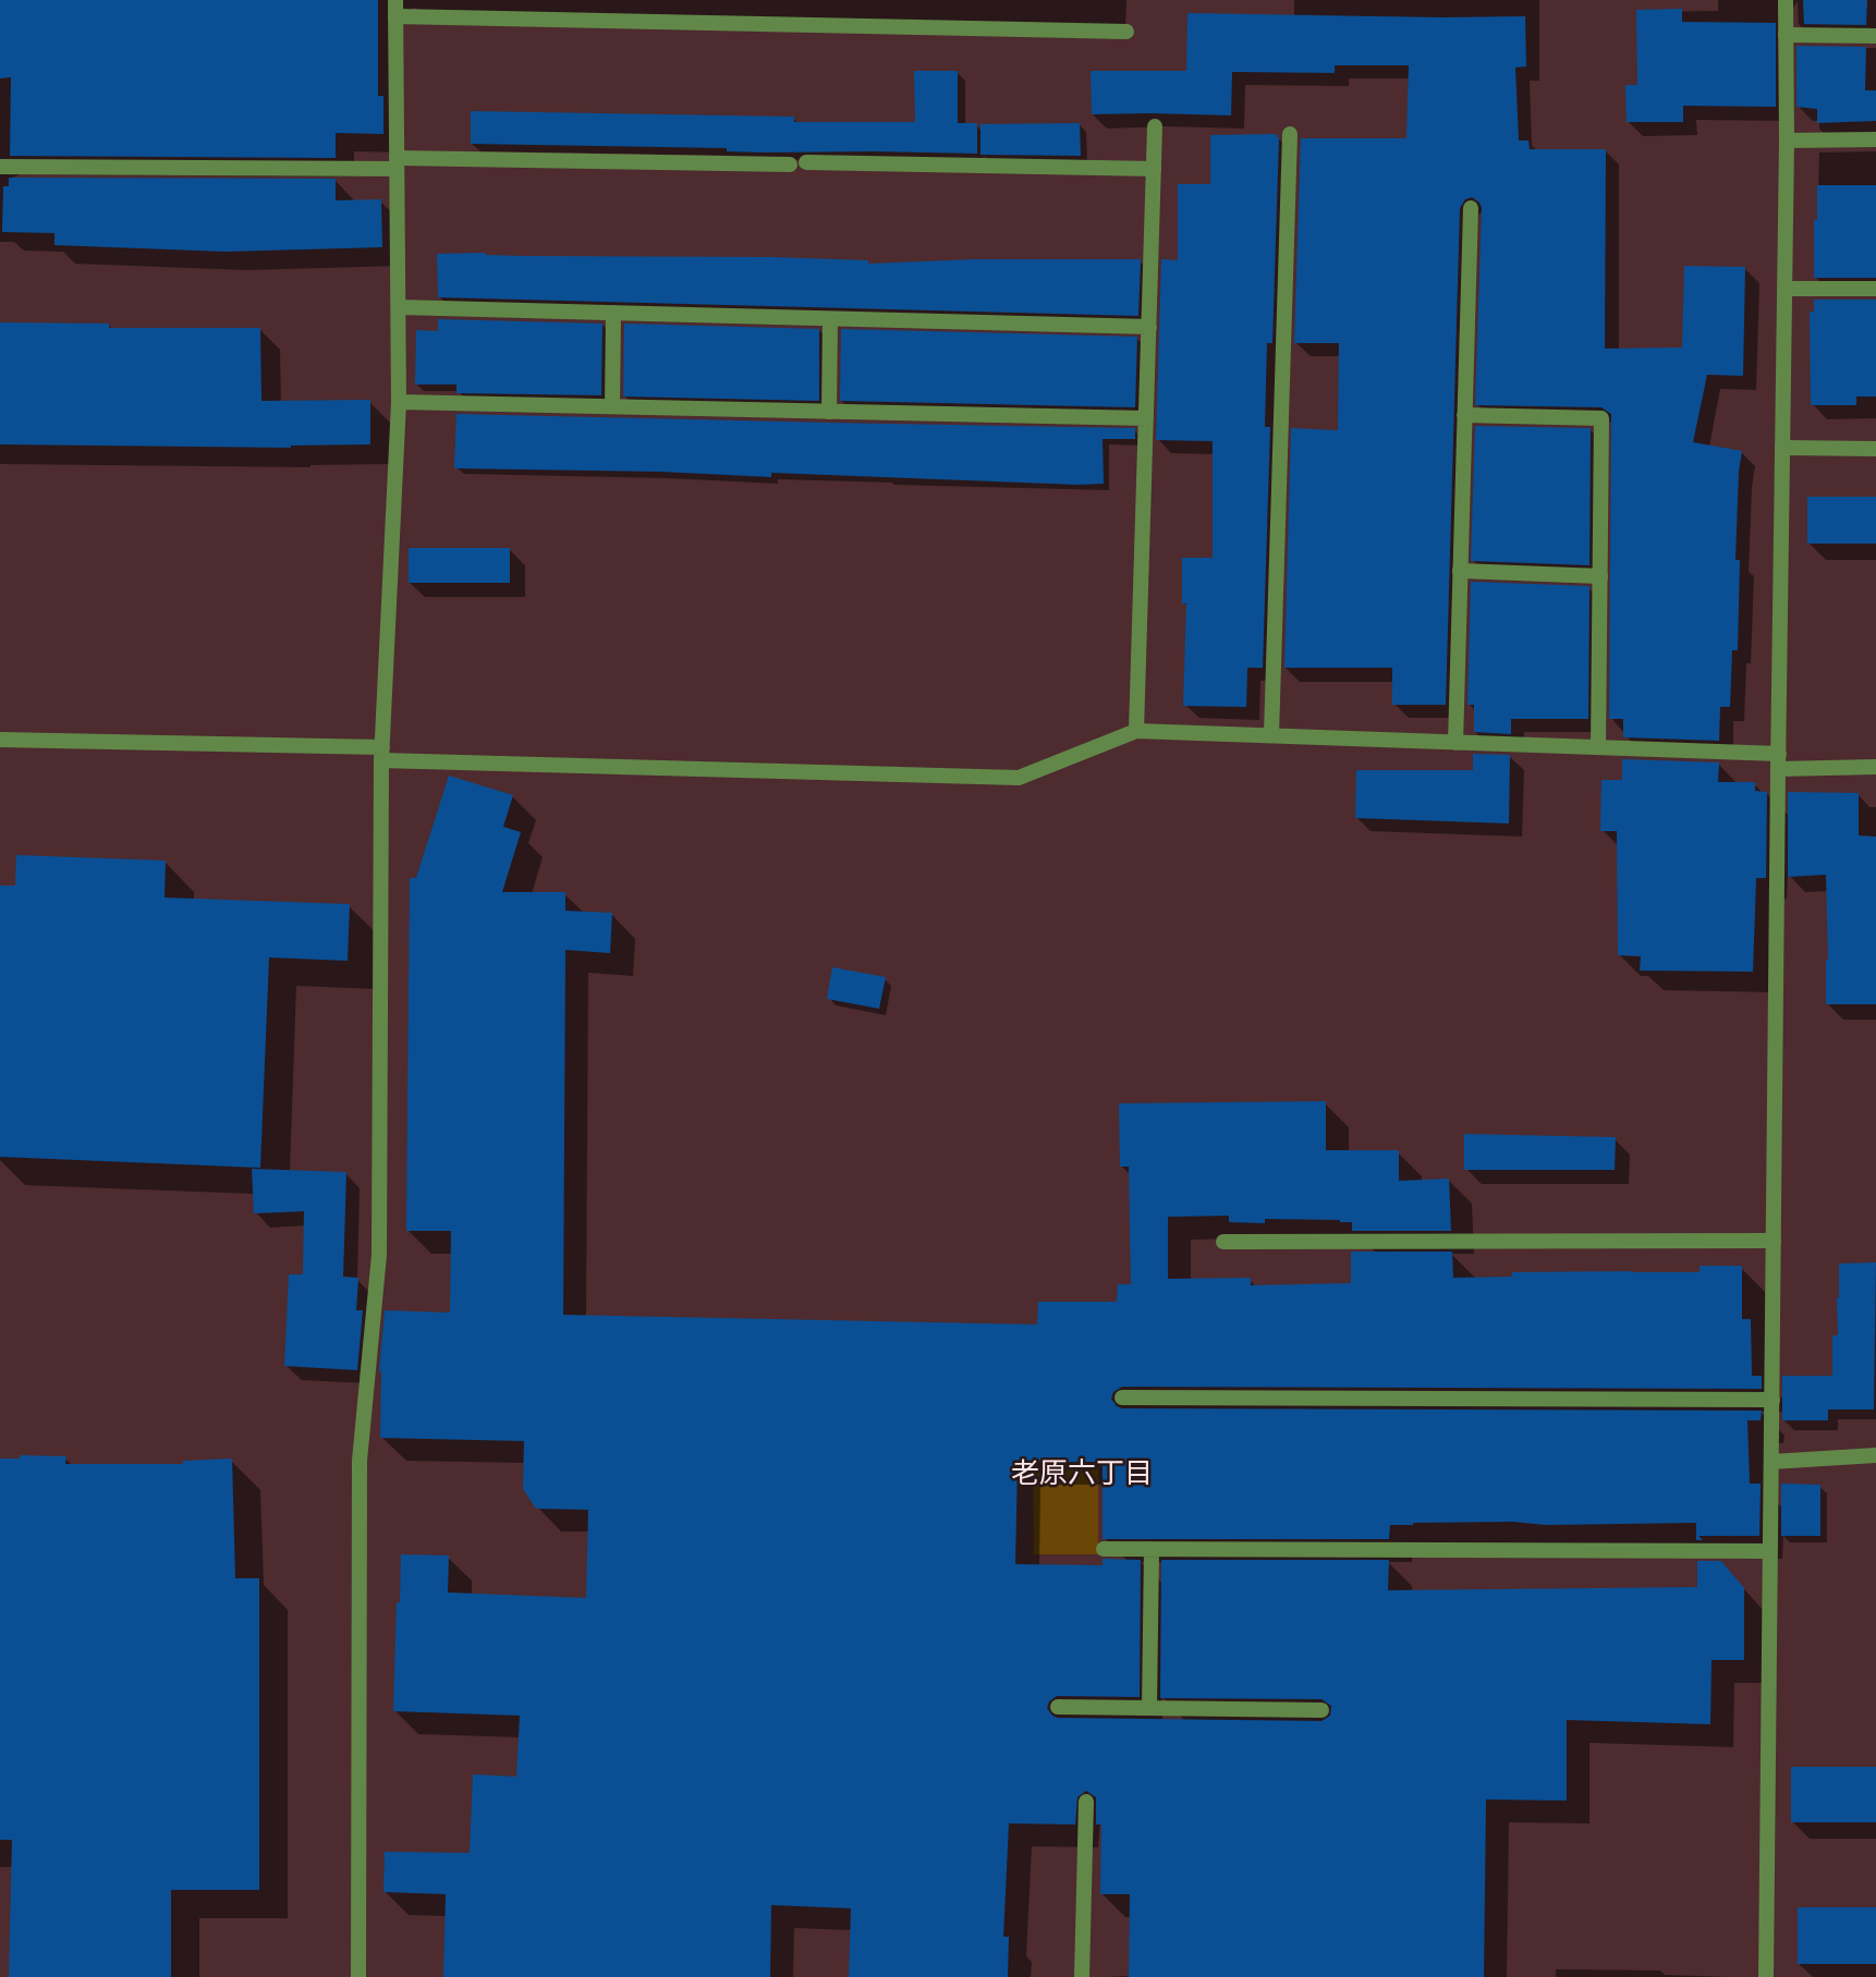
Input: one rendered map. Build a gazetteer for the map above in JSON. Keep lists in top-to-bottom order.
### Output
{
  "districts": ["老原六丁目"]
}
